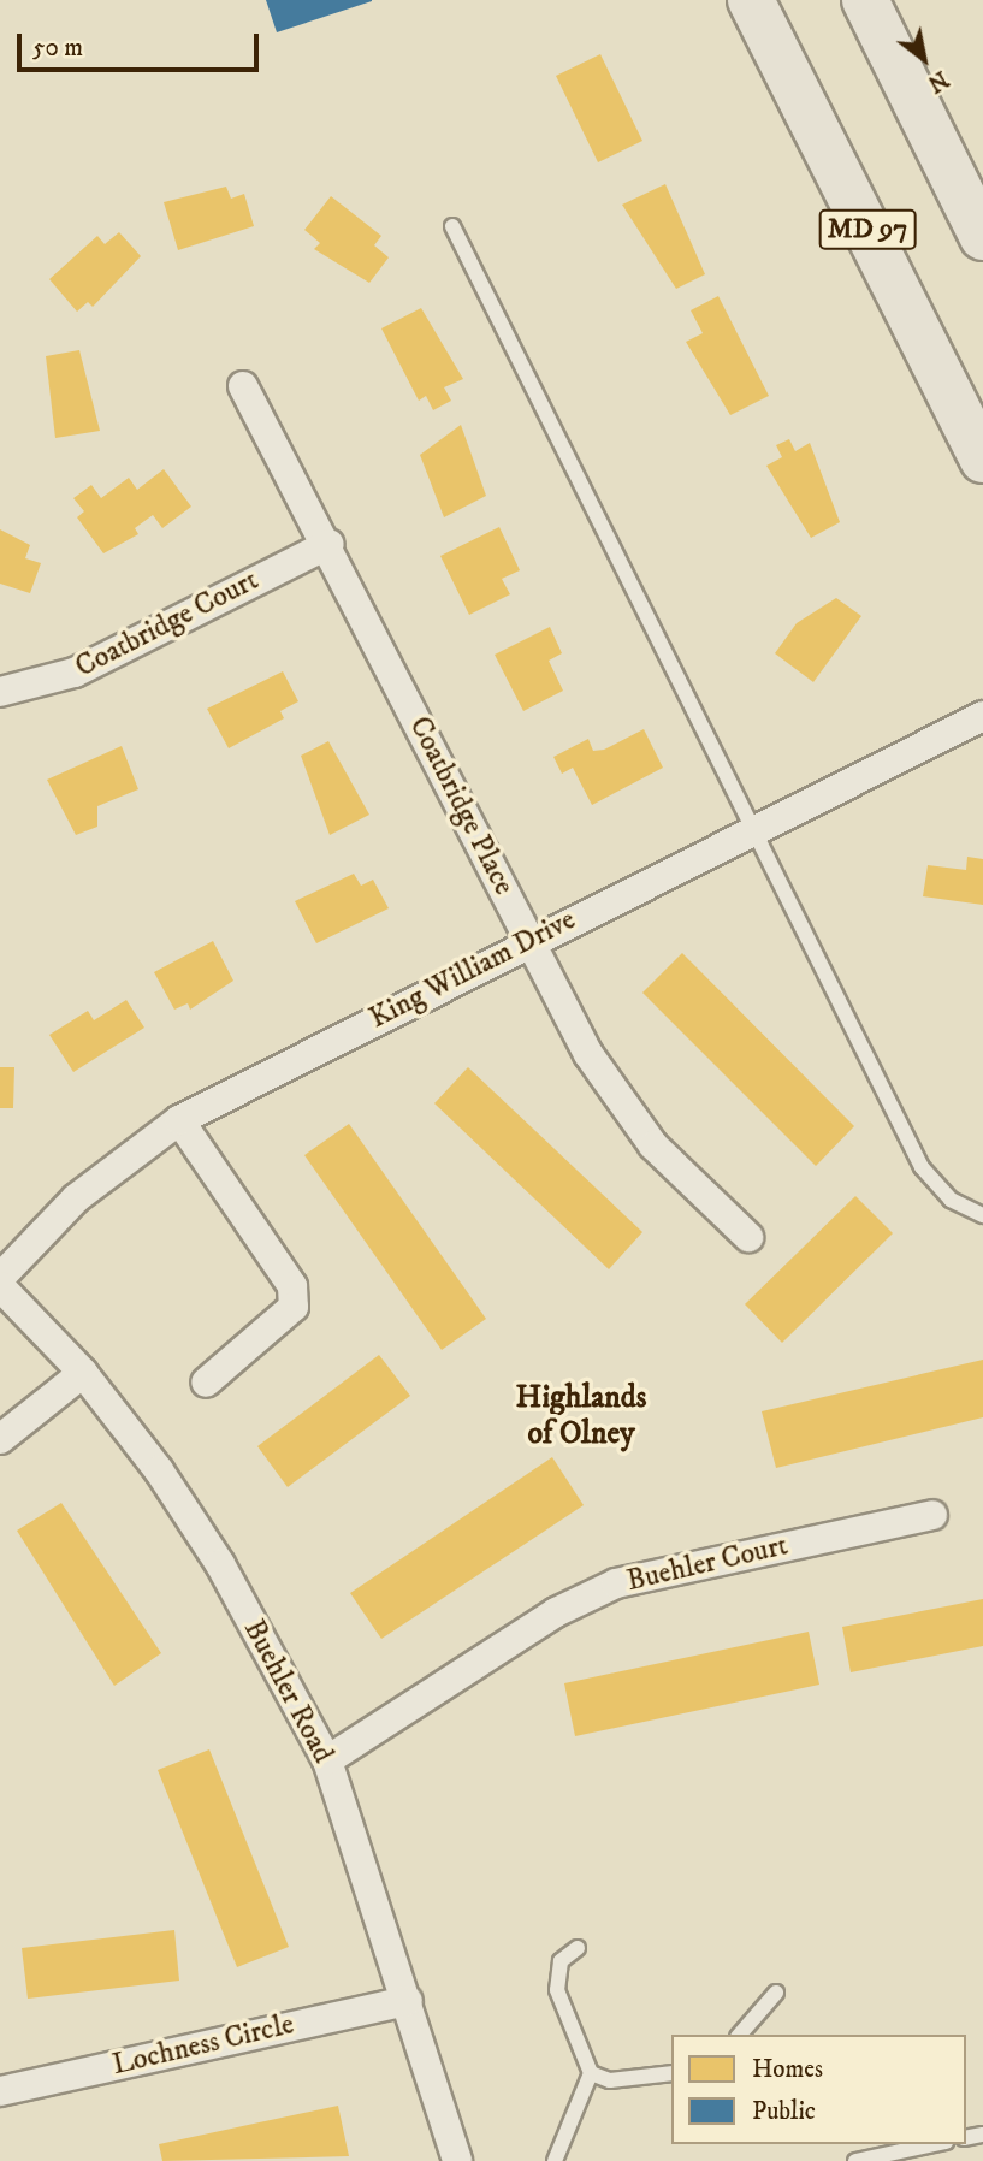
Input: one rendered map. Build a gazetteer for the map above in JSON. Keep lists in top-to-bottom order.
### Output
{
  "streets": {
    "main road": ["MD 97"],
    "street": [
      "Coatbridge Court",
      "Coatbridge Place",
      "King William Drive",
      "Buehler Court",
      "Buehler Road",
      "Lochness Circle"
    ]
  },
  "crossings": [
    ["Coatbridge Court", "Coatbridge Place"],
    ["Coatbridge Place", "King William Drive"],
    ["Buehler Court", "Buehler Road"],
    ["Buehler Road", "Lochness Circle"]
  ],
  "districts": ["Highlands of Olney"],
  "legend": ["Homes", "Public"],
  "scale_bar": "50 m",
  "north": "bottom right"
}
